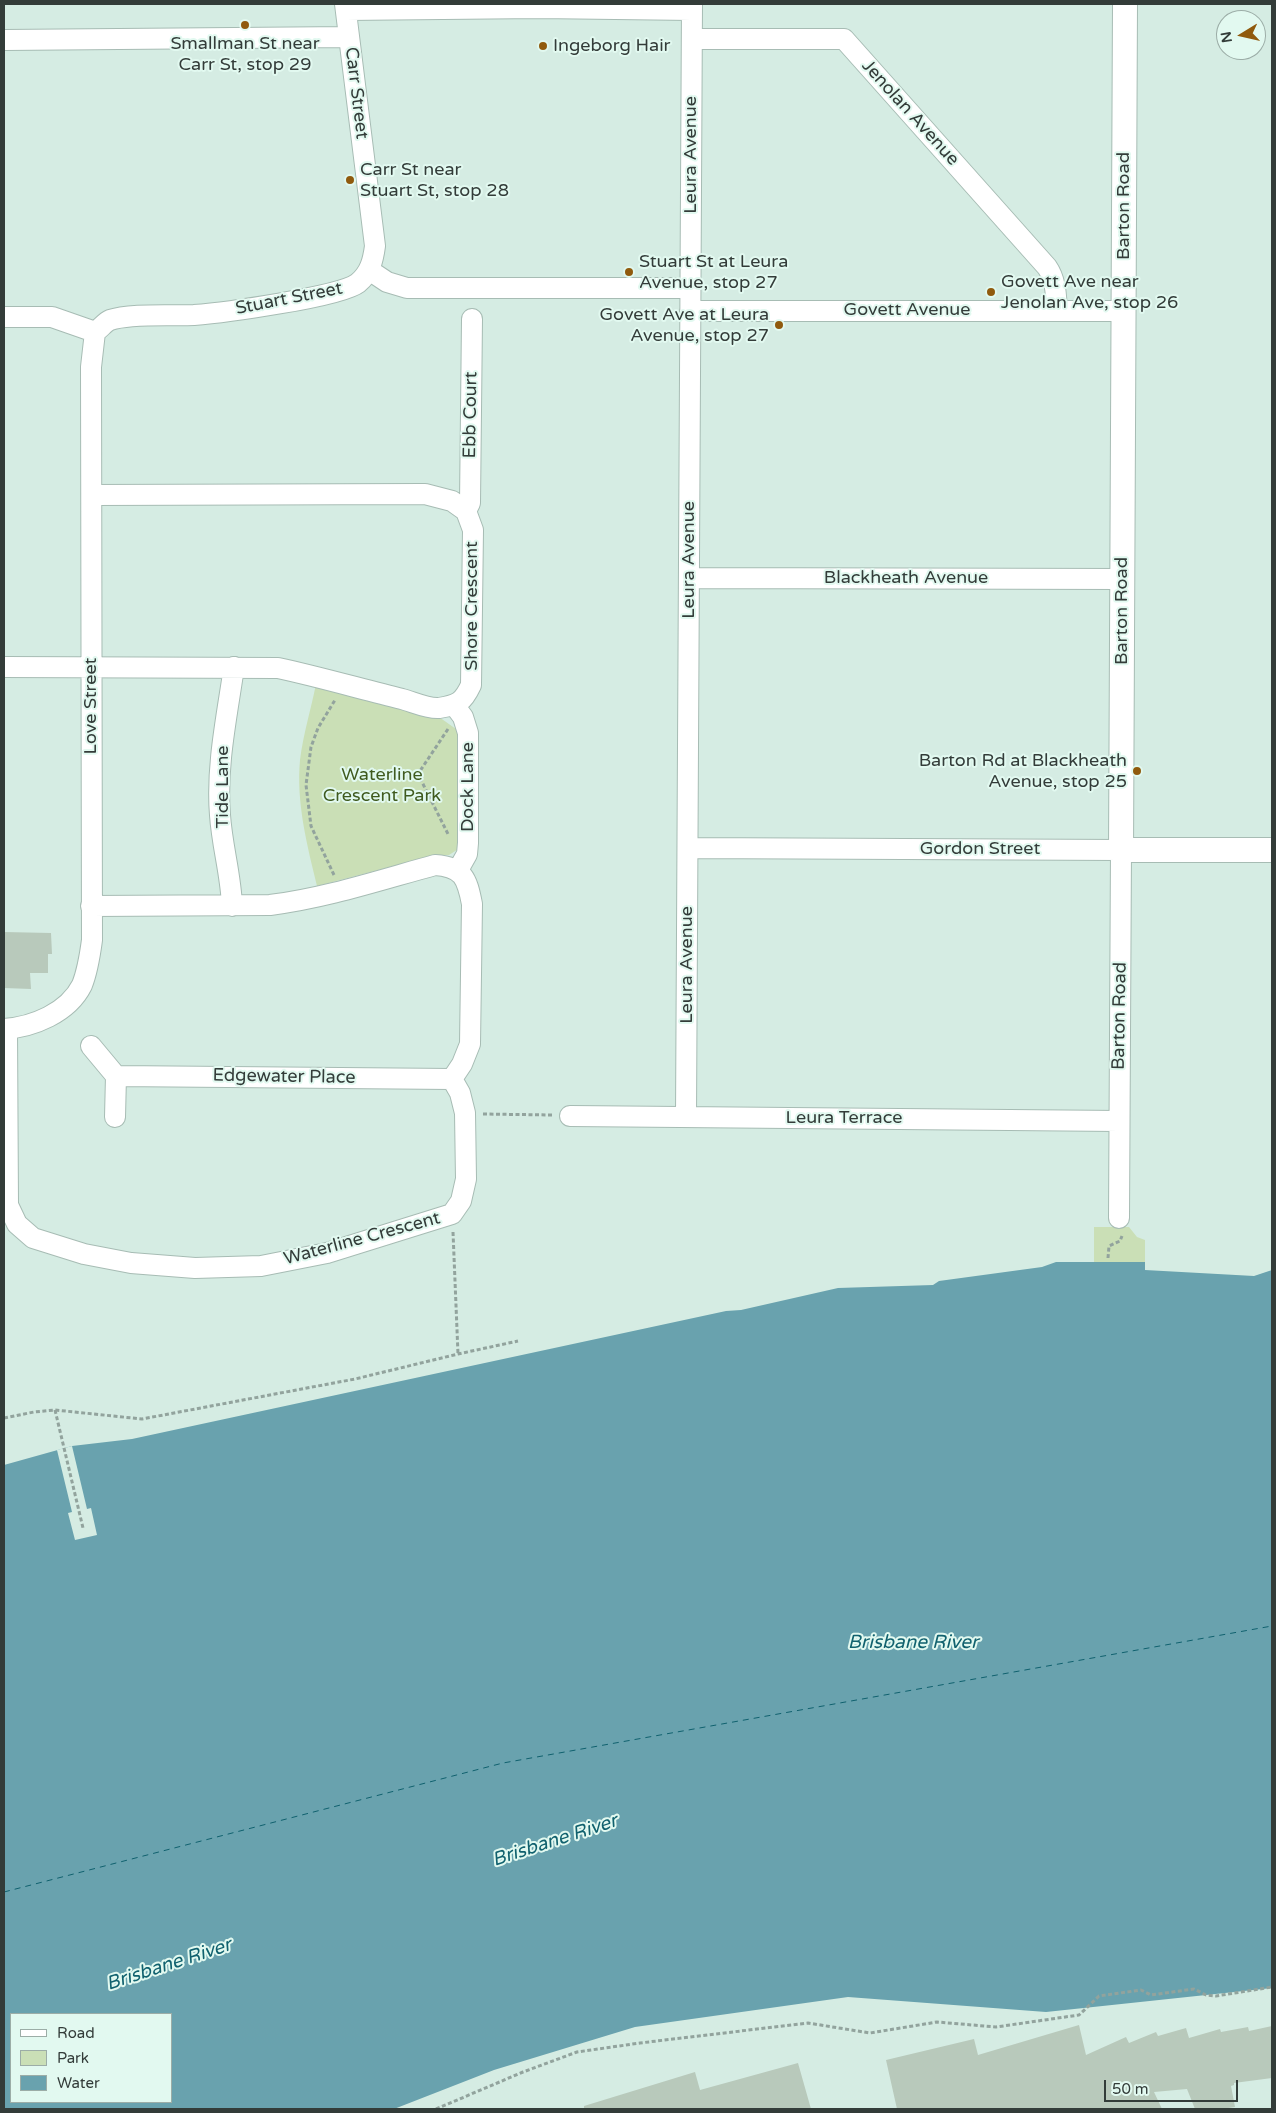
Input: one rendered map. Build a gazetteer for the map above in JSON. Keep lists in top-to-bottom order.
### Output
{
  "streets": {
    "street": [
      "Carr Street",
      "Jenolan Avenue",
      "Leura Avenue",
      "Barton Road",
      "Stuart Street",
      "Govett Avenue",
      "Ebb Court",
      "Blackheath Avenue",
      "Shore Crescent",
      "Love Street",
      "Tide Lane",
      "Dock Lane",
      "Gordon Street",
      "Edgewater Place",
      "Leura Terrace",
      "Waterline Crescent"
    ]
  },
  "crossings": [
    ["Carr Street", "Stuart Street"],
    ["Jenolan Avenue", "Leura Avenue"],
    ["Jenolan Avenue", "Govett Avenue"],
    ["Leura Avenue", "Govett Avenue"],
    ["Leura Avenue", "Blackheath Avenue"],
    ["Leura Avenue", "Gordon Street"],
    ["Leura Avenue", "Leura Terrace"],
    ["Barton Road", "Govett Avenue"],
    ["Barton Road", "Blackheath Avenue"],
    ["Barton Road", "Gordon Street"],
    ["Barton Road", "Leura Terrace"],
    ["Stuart Street", "Love Street"],
    ["Ebb Court", "Shore Crescent"],
    ["Shore Crescent", "Dock Lane"],
    ["Love Street", "Waterline Crescent"],
    ["Edgewater Place", "Waterline Crescent"]
  ],
  "water": ["Brisbane River"],
  "parks": ["Waterline Crescent Park"],
  "places": [
    "Smallman St near Carr St, stop 29",
    "Ingeborg Hair",
    "Carr St near Stuart St, stop 28",
    "Stuart St at Leura Avenue, stop 27",
    "Govett Ave near Jenolan Ave, stop 26",
    "Govett Ave at Leura Avenue, stop 27",
    "Barton Rd at Blackheath Avenue, stop 25"
  ],
  "legend": ["Road", "Park", "Water"],
  "scale_bar": "50 m",
  "north": "left"
}
